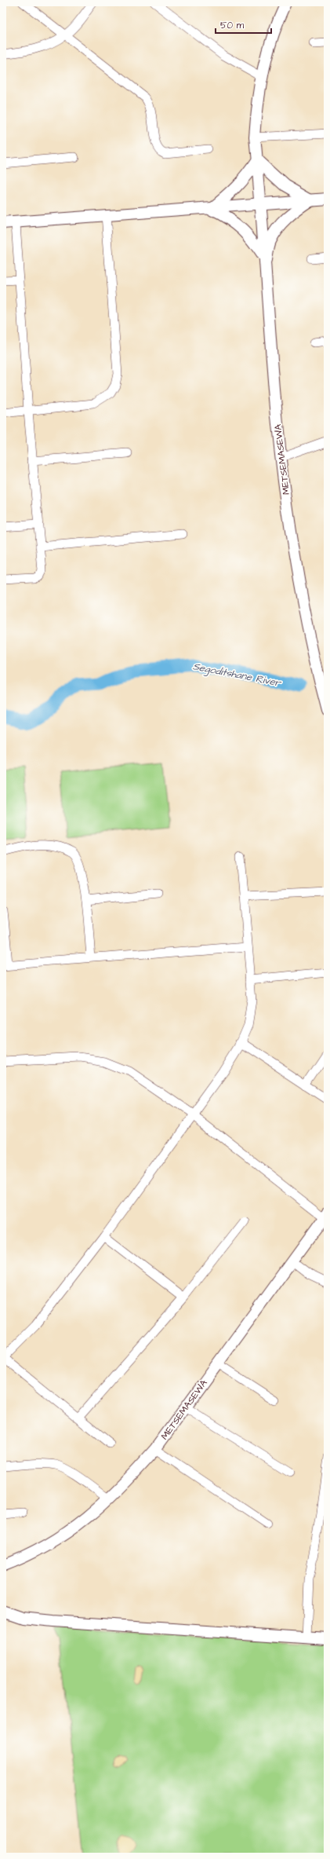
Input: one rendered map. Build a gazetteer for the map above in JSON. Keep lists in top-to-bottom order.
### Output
{
  "streets": {
    "street": ["METSEMASEWA"]
  },
  "water": ["Segoditshane River"],
  "scale_bar": "50 m"
}
